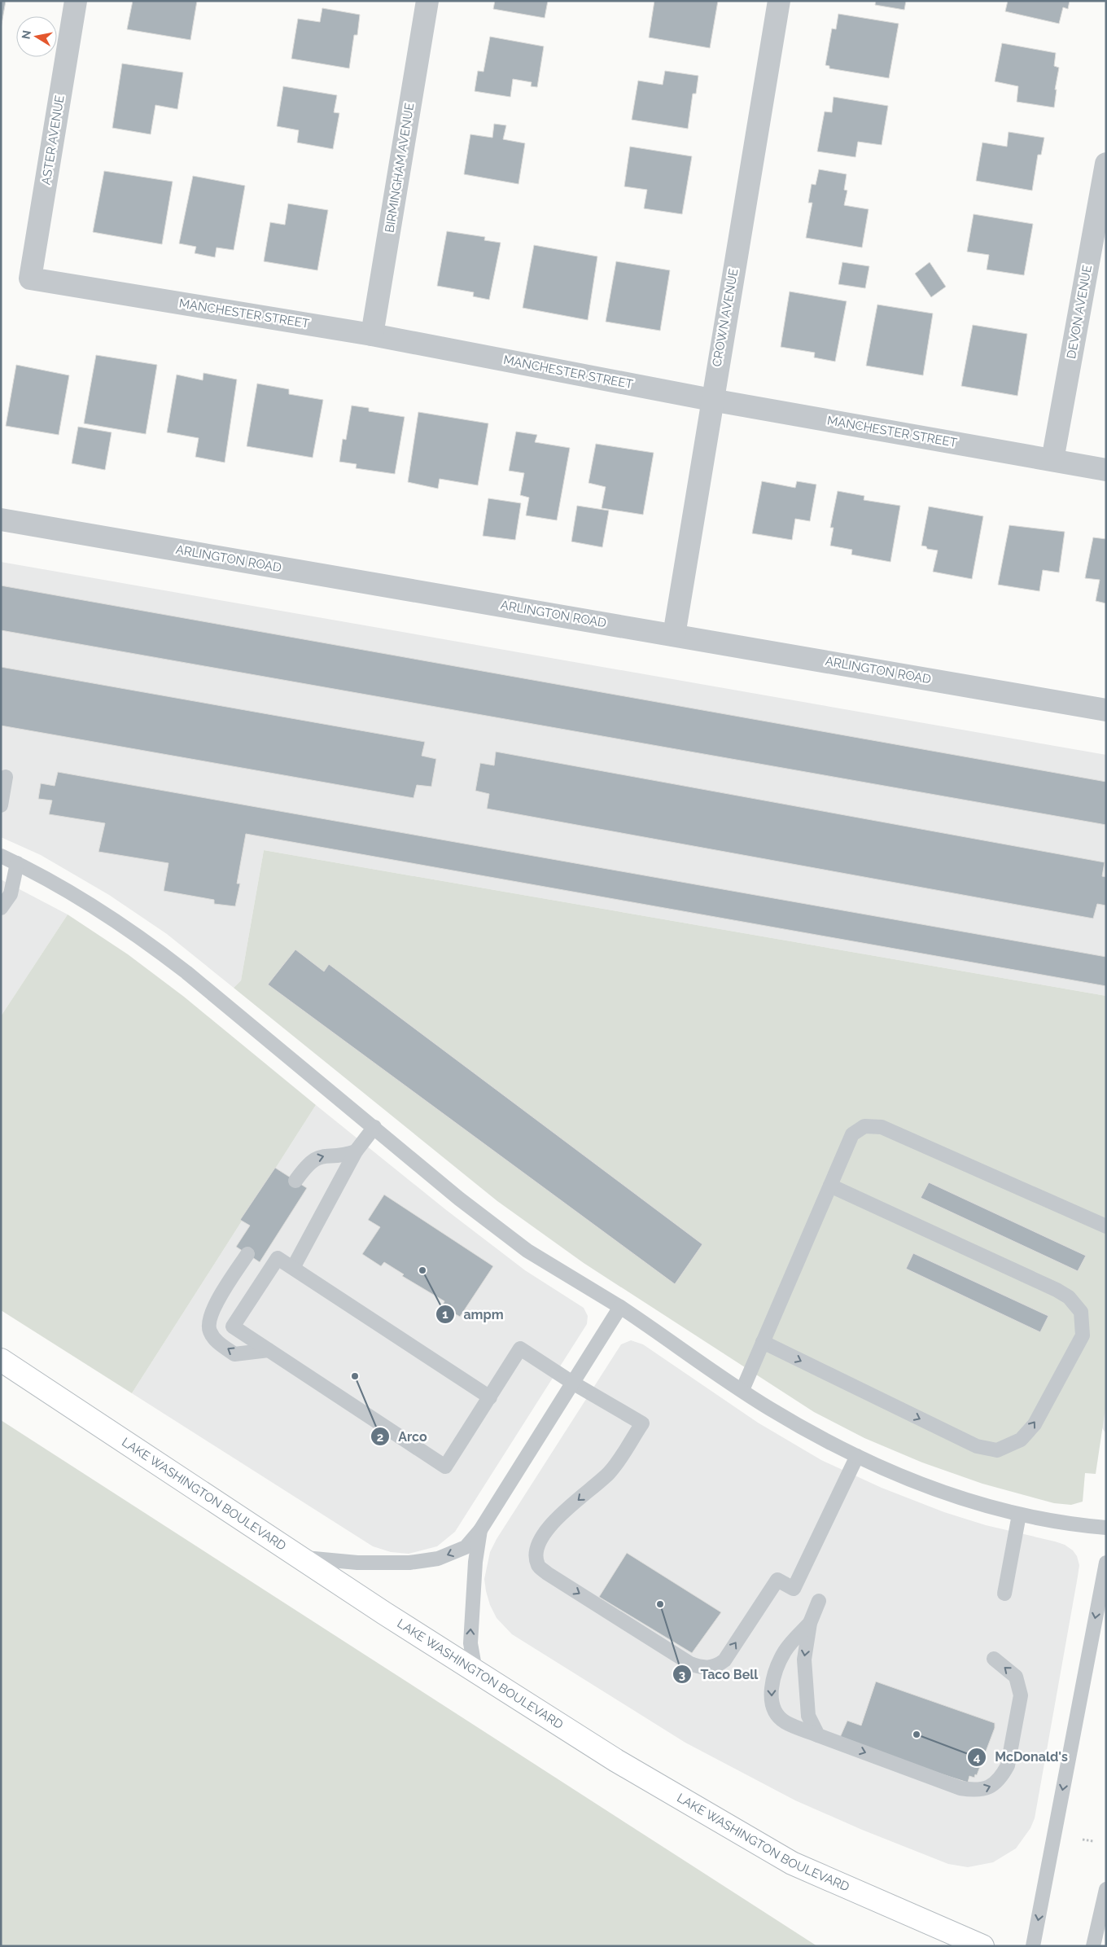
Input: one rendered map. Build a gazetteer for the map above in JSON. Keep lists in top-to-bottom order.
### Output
{
  "streets": {
    "main road": ["LAKE WASHINGTON BOULEVARD"],
    "street": [
      "ASTER AVENUE",
      "BIRMINGHAM AVENUE",
      "DEVON AVENUE",
      "MANCHESTER STREET",
      "CROWN AVENUE",
      "ARLINGTON ROAD"
    ]
  },
  "crossings": [
    ["ASTER AVENUE", "MANCHESTER STREET"],
    ["BIRMINGHAM AVENUE", "MANCHESTER STREET"],
    ["DEVON AVENUE", "MANCHESTER STREET"],
    ["MANCHESTER STREET", "CROWN AVENUE"],
    ["CROWN AVENUE", "ARLINGTON ROAD"]
  ],
  "places": [
    "ampm",
    "Arco",
    "Taco Bell",
    "McDonald's"
  ],
  "north": "left"
}
